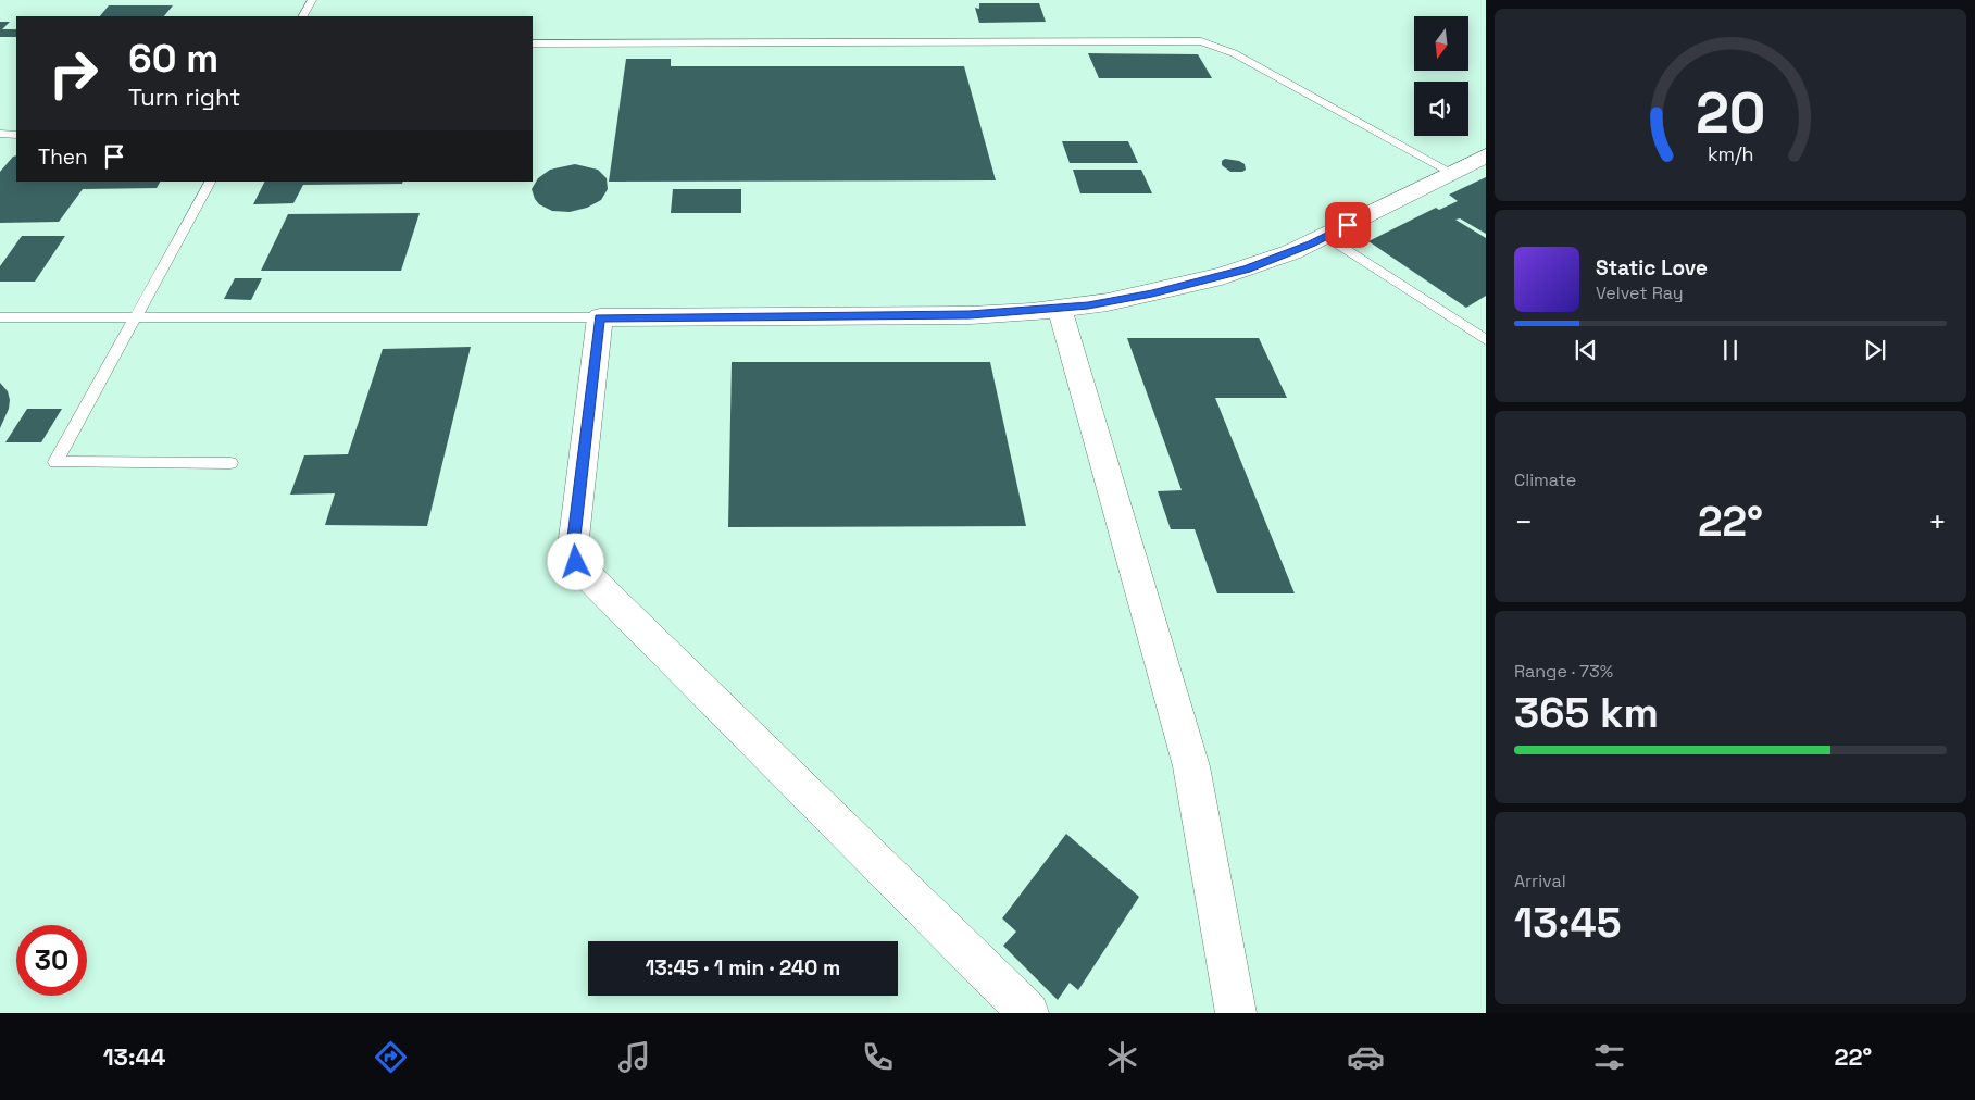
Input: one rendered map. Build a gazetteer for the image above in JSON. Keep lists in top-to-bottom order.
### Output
{
  "north": "bottom",
  "page": {
    "turn": ["60 m", "Turn right"],
    "then": "Then",
    "song": ["Static Love", "Velvet Ray"],
    "tile": [
      "Climate",
      ["Range · 73%", "365 km"],
      ["Arrival", "13:45"]
    ],
    "heat": ["−", "22°", "+"],
    "limit": "30",
    "trip": "13:45 · 1 min · 240 m",
    "tabs": ["13:44", "22°"],
    "gauge": ["20", "km/h"]
  }
}
